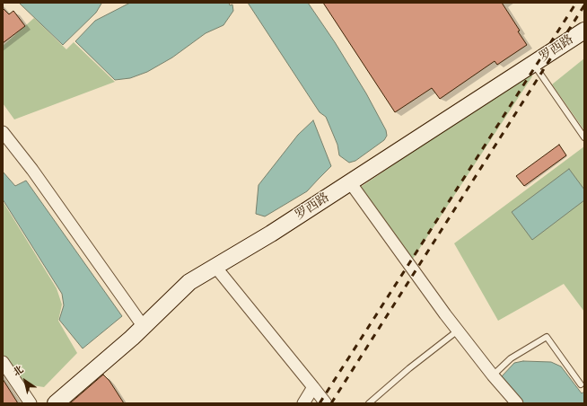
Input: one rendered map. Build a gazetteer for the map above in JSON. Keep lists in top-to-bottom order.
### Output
{
  "streets": {
    "street": ["罗西路"]
  },
  "north": "top left"
}
